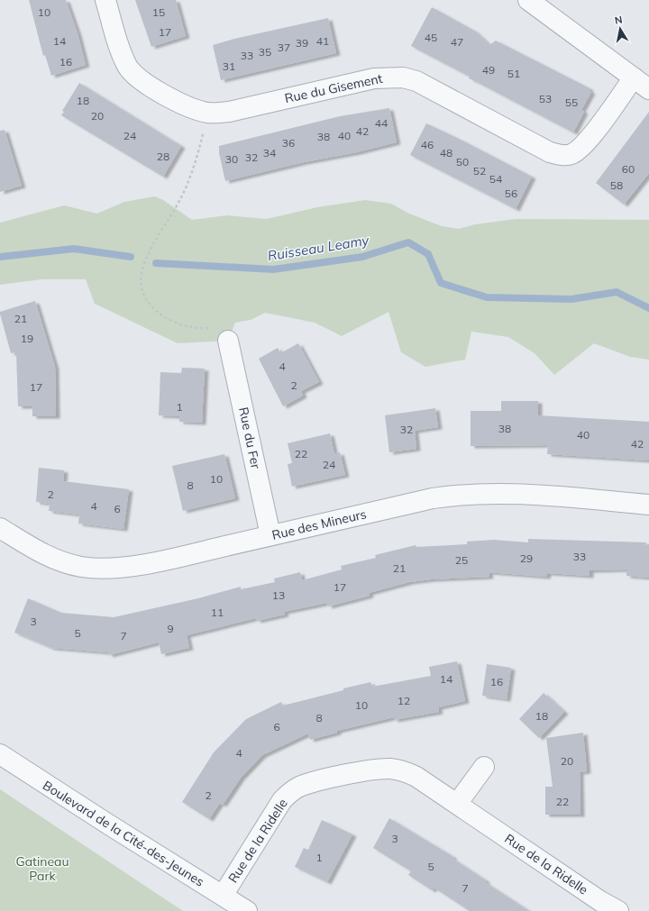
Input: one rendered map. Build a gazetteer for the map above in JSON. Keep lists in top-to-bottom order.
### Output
{
  "streets": {
    "street": [
      "Rue du Gisement",
      "Rue du Fer",
      "Rue des Mineurs",
      "Boulevard de la Cité-des-Jeunes",
      "Rue de la Ridelle"
    ]
  },
  "crossings": [
    ["Rue du Fer", "Rue des Mineurs"],
    ["Boulevard de la Cité-des-Jeunes", "Rue de la Ridelle"]
  ],
  "water": ["Ruisseau Leamy"],
  "parks": ["Gatineau Park"],
  "house_numbers": [
    "10",
    "15",
    "17",
    "45",
    "14",
    "41",
    "47",
    "39",
    "37",
    "35",
    "33",
    "16",
    "31",
    "49",
    "51",
    "53",
    "18",
    "55",
    "20",
    "44",
    "42",
    "24",
    "40",
    "38",
    "36",
    "46",
    "34",
    "48",
    "28",
    "32",
    "30",
    "50",
    "60",
    "52",
    "54",
    "58",
    "56",
    "21",
    "19",
    "4",
    "2",
    "17",
    "1",
    "38",
    "32",
    "40",
    "42",
    "22",
    "24",
    "10",
    "8",
    "2",
    "4",
    "6",
    "33",
    "29",
    "25",
    "21",
    "17",
    "13",
    "11",
    "3",
    "9",
    "5",
    "7",
    "14",
    "16",
    "12",
    "10",
    "18",
    "8",
    "6",
    "4",
    "20",
    "2",
    "22",
    "3",
    "1",
    "5",
    "7"
  ],
  "north": "top"
}
